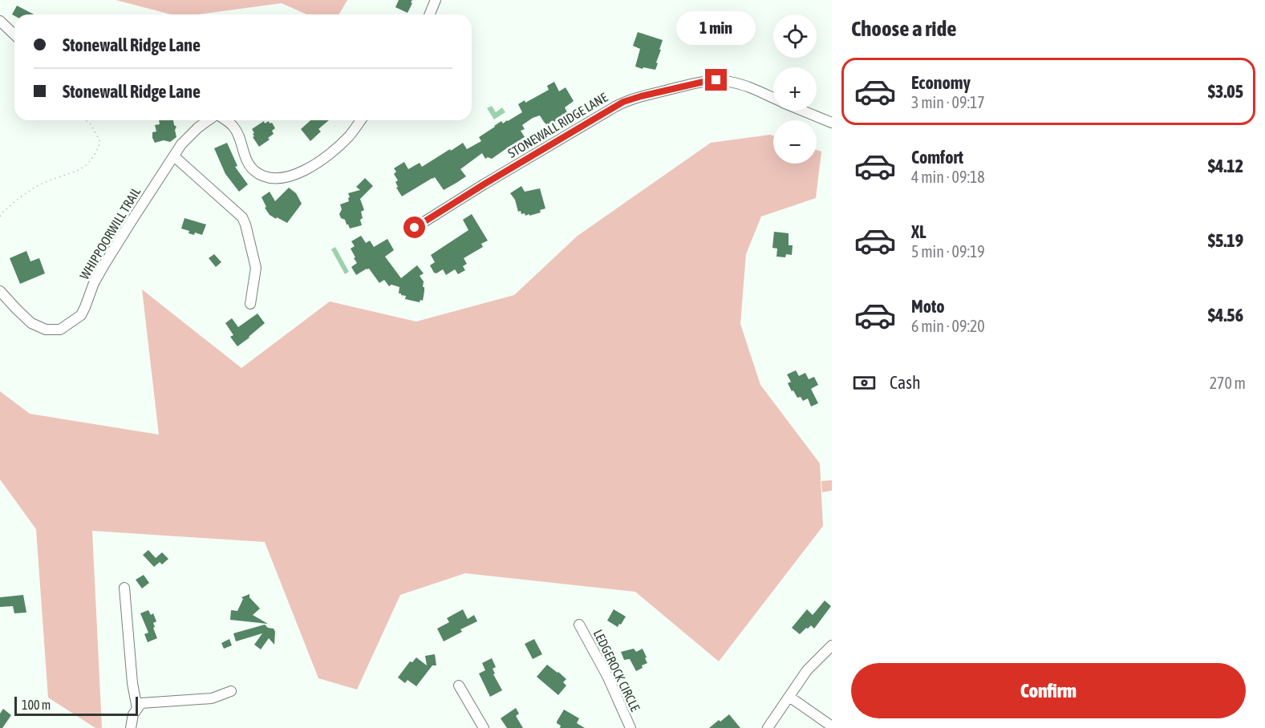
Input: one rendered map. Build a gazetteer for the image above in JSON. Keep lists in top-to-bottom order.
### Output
{
  "streets": {
    "street": ["STONEWALL RIDGE LANE", "WHIPPOORWILL TRAIL", "LEDGEROCK CIRCLE"]
  },
  "scale_bar": "100 m",
  "page": {
    "heading": "Choose a ride",
    "bubble": "1 min",
    "map_buttons": ["+", "−"],
    "banner": ["Stonewall Ridge Lane", "Stonewall Ridge Lane"],
    "list": [
      {
        "name": "Economy",
        "note": "3 min · 09:17",
        "value": "$3.05"
      },
      {
        "name": "Comfort",
        "note": "4 min · 09:18",
        "value": "$4.12"
      },
      {
        "name": "XL",
        "note": "5 min · 09:19",
        "value": "$5.19"
      },
      {
        "name": "Moto",
        "note": "6 min · 09:20",
        "value": "$4.56"
      }
    ],
    "pay": ["Cash", "270 m"],
    "buttons": "Confirm",
    "scale": "100 m"
  }
}
